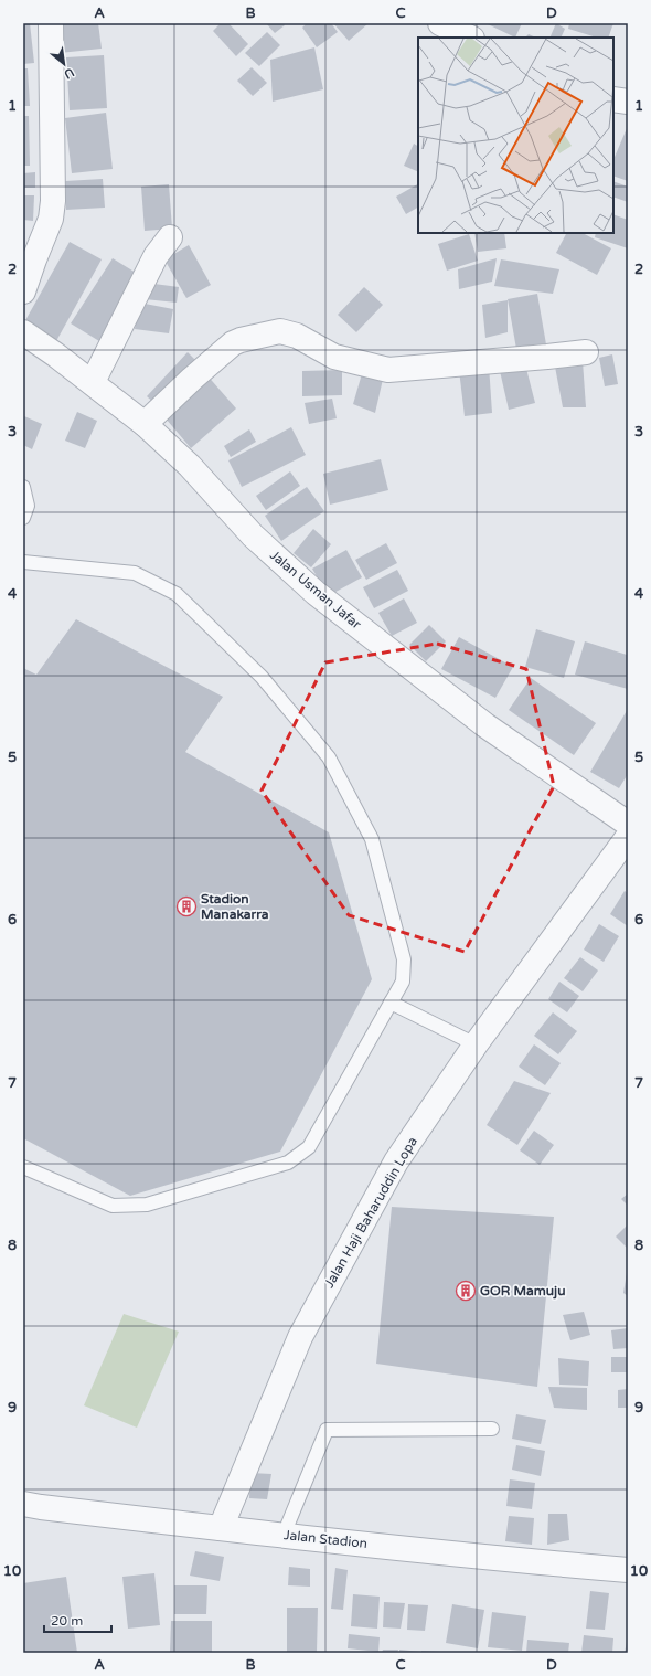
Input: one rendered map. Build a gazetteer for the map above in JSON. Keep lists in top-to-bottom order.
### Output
{
  "streets": {
    "street": ["Jalan Usman Jafar", "Jalan Haji Baharuddin Lopa", "Jalan Stadion"]
  },
  "crossings": [
    ["Jalan Haji Baharuddin Lopa", "Jalan Stadion"]
  ],
  "places": {
    "building": ["Stadion Manakarra", "GOR Mamuju"]
  },
  "scale_bar": "20 m",
  "north": "bottom right",
  "grid": {
    "columns": [
      "A",
      "B",
      "C",
      "D"
    ],
    "rows": [
      "1",
      "2",
      "3",
      "4",
      "5",
      "6",
      "7",
      "8",
      "9",
      "10"
    ]
  }
}
